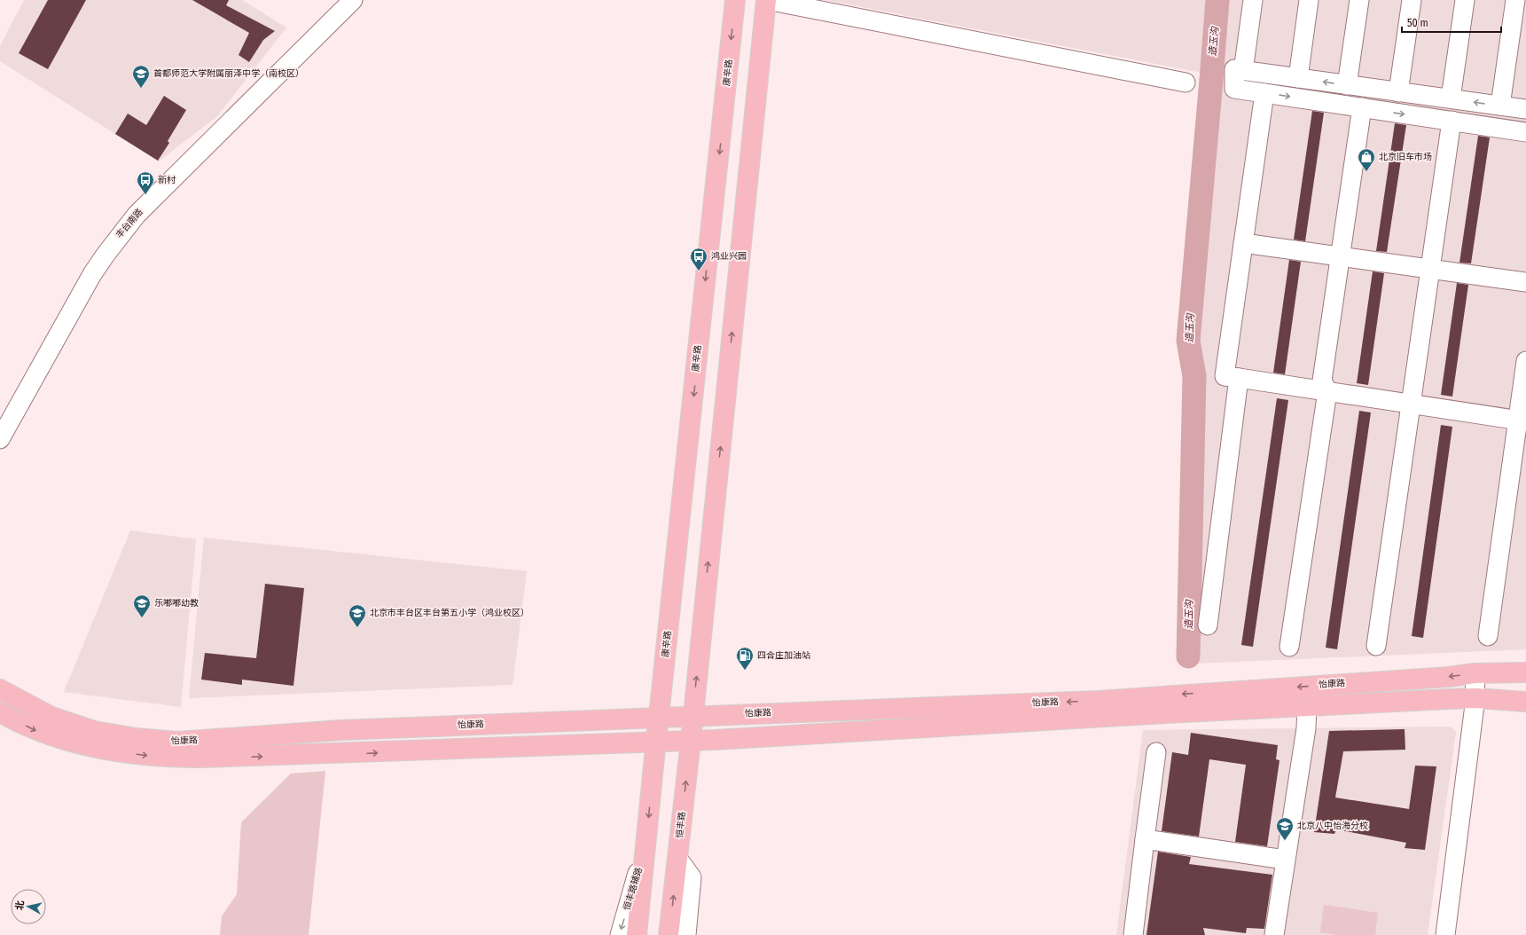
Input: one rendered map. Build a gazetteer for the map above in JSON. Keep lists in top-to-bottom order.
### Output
{
  "streets": {
    "main road": ["康辛路", "怡康路", "恒丰路"],
    "street": ["丰台南路", "恒丰路辅路"]
  },
  "crossings": [
    ["康辛路", "怡康路"],
    ["怡康路", "恒丰路"]
  ],
  "one_way": ["恒丰路辅路"],
  "water": ["造玉沟"],
  "places": {
    "school or university": [
      "首都师范大学附属丽泽中学（南校区）",
      "乐嘟嘟幼教",
      "北京市丰台区丰台第五小学（鸿业校区）",
      "北京八中怡海分校"
    ],
    "shop": ["北京旧车市场"],
    "bus stop": ["新村", "鸿业兴园"],
    "fuel station": ["四合庄加油站"]
  },
  "scale_bar": "50 m",
  "north": "left"
}
